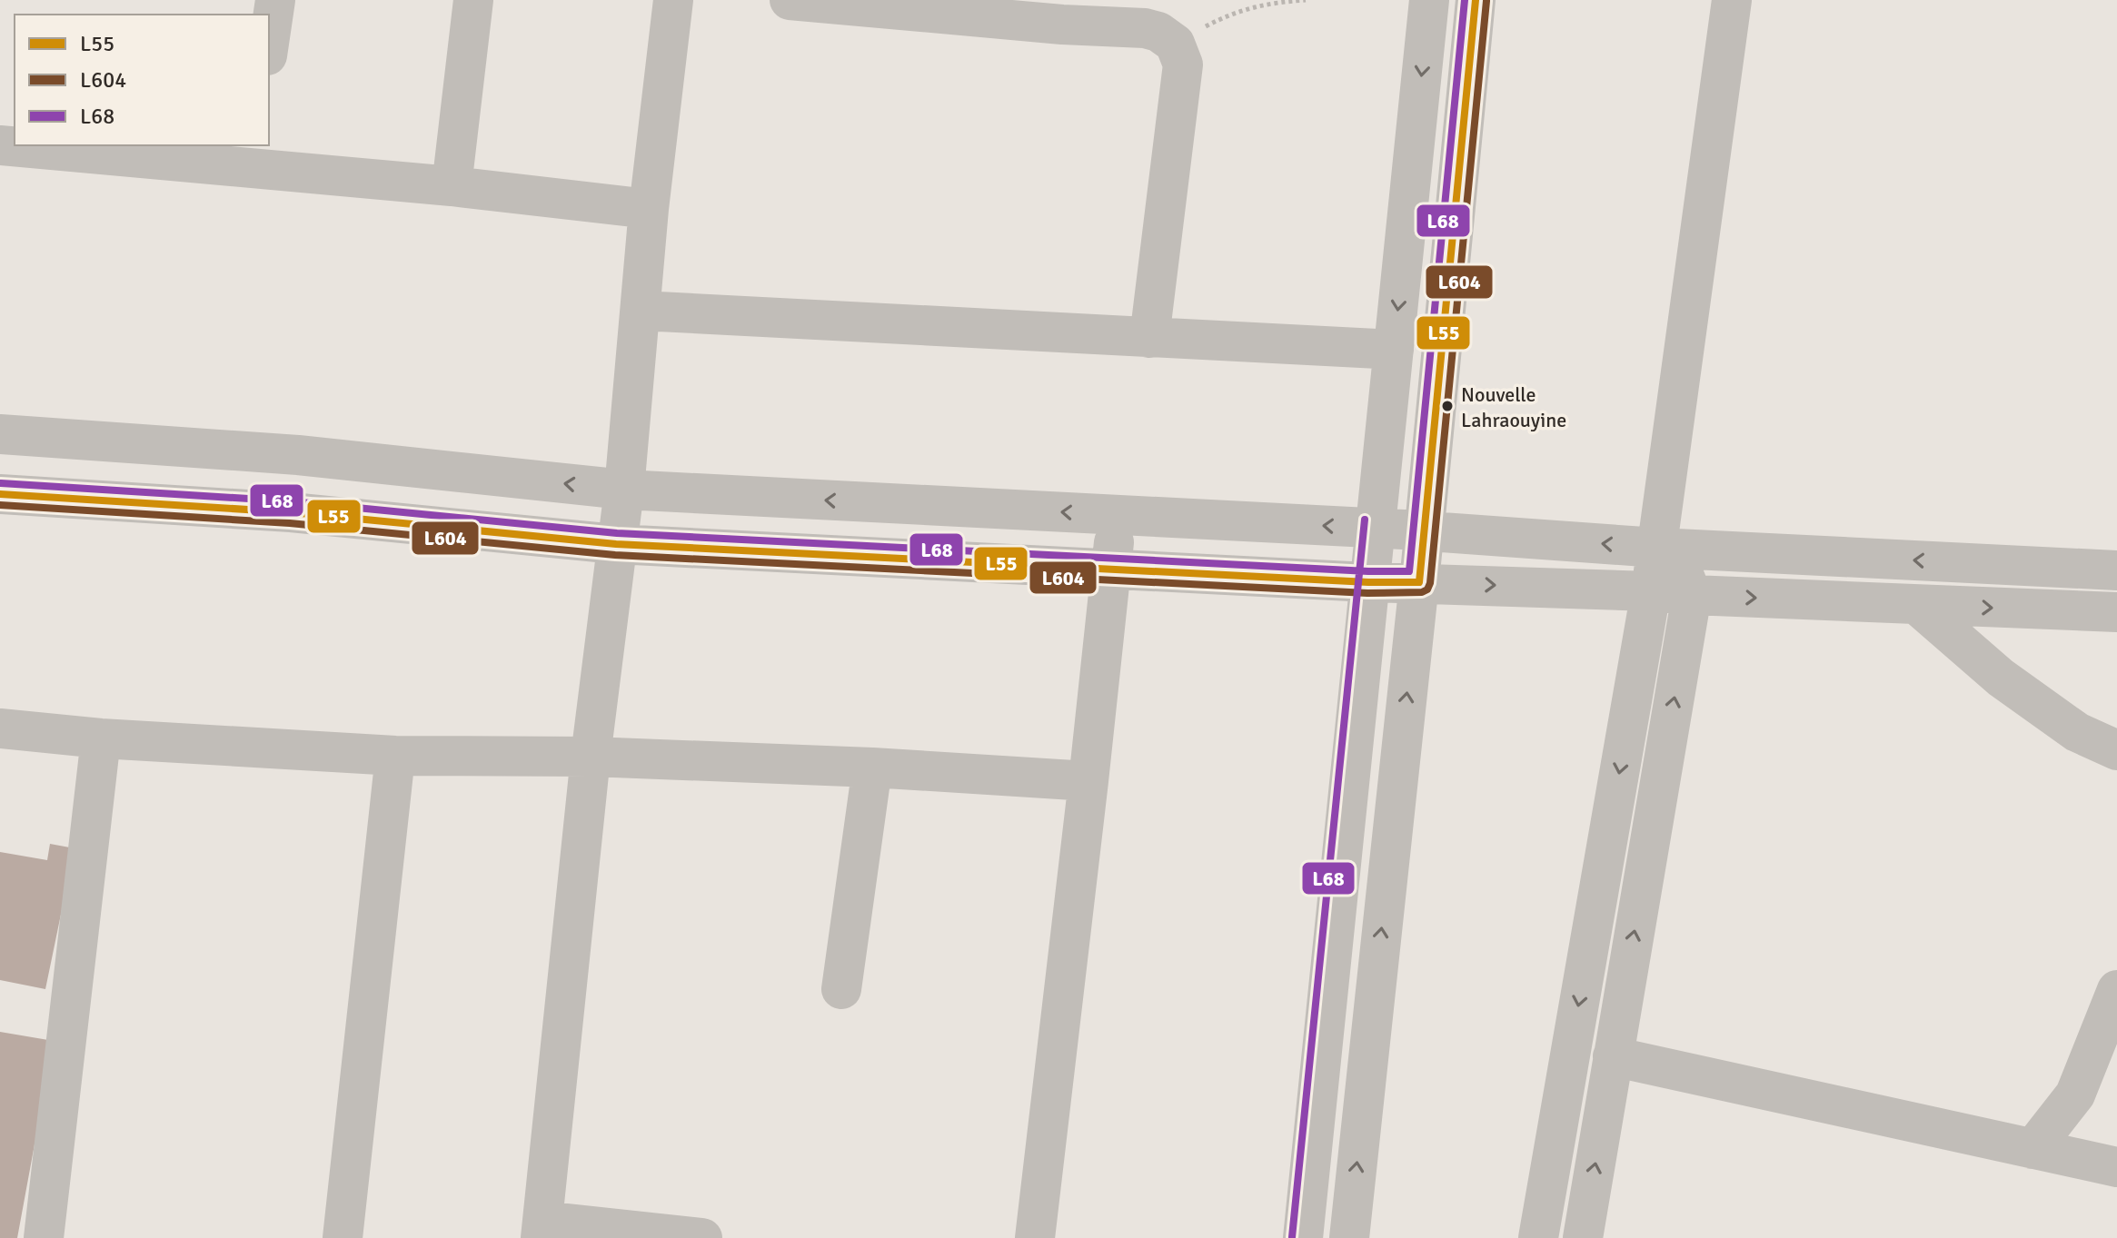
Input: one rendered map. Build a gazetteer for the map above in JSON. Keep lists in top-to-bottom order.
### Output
{
  "places": ["Nouvelle Lahraouyine"],
  "lines": ["transit line L55", "transit line L68", "transit line L604"],
  "legend": ["L55", "L604", "L68"]
}
